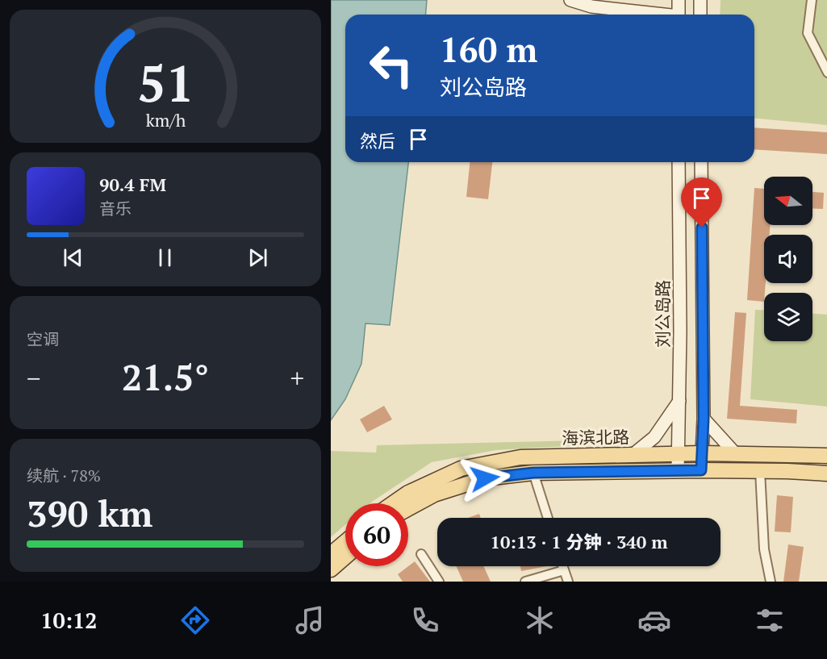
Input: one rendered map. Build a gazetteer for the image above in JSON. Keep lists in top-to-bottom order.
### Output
{
  "streets": {
    "main road": ["刘公岛路", "海滨北路"]
  },
  "crossings": [
    ["刘公岛路", "海滨北路"]
  ],
  "north": "left",
  "page": {
    "turn": ["160 m", "刘公岛路"],
    "then": "然后",
    "song": ["90.4 FM", "音乐"],
    "tile": [
      "空调",
      ["续航 · 78%", "390 km"]
    ],
    "heat": ["−", "21.5°", "+"],
    "limit": "60",
    "trip": "10:13 · 1 分钟 · 340 m",
    "tabs": "10:12",
    "gauge": ["51", "km/h"]
  }
}
